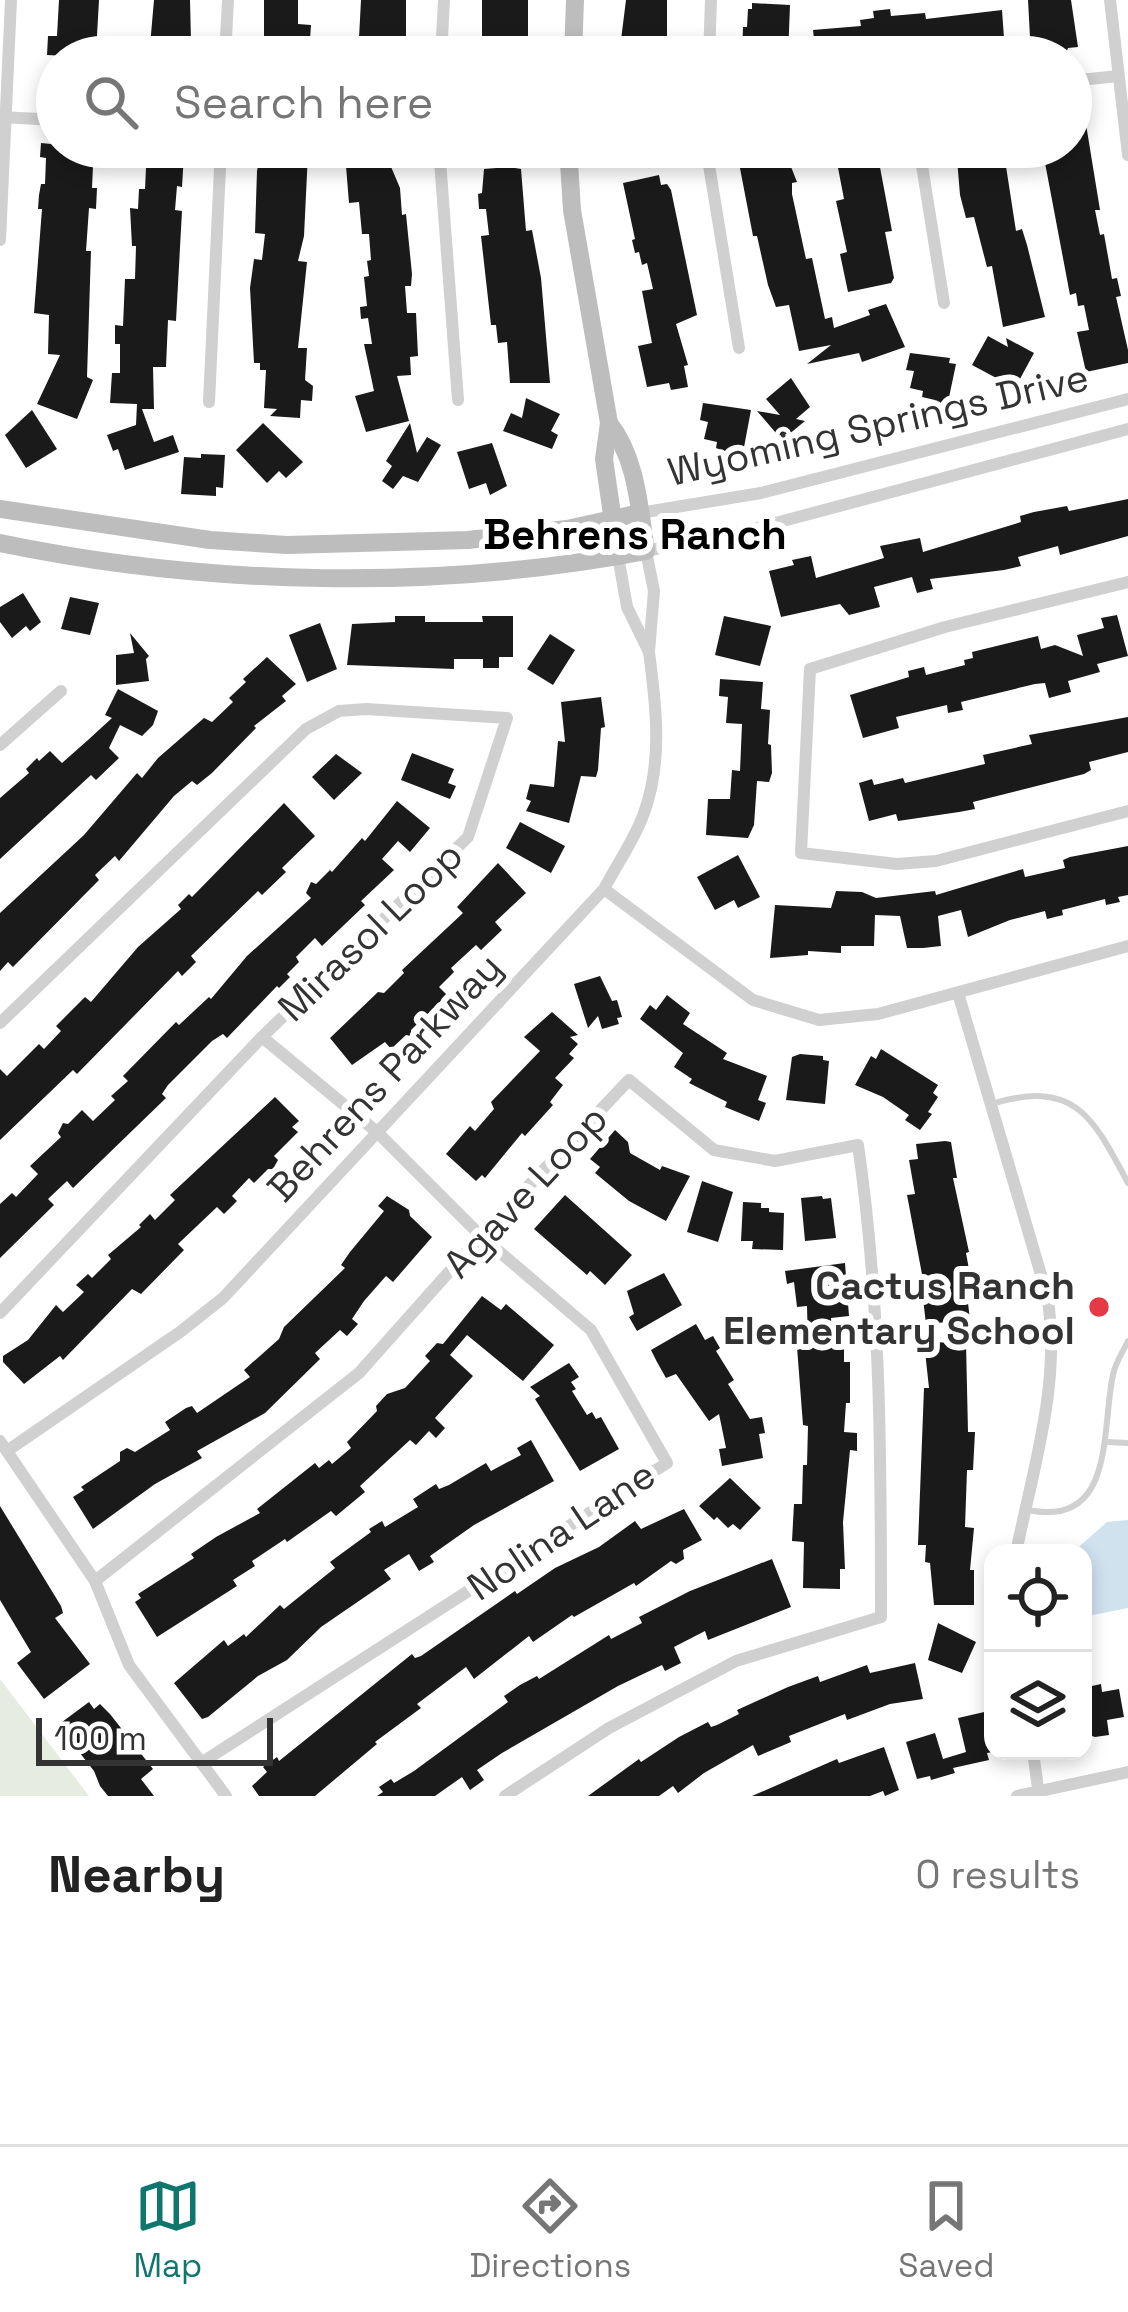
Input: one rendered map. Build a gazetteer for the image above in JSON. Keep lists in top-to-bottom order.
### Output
{
  "streets": {
    "street": [
      "Wyoming Springs Drive",
      "Mirasol Loop",
      "Behrens Parkway",
      "Agave Loop",
      "Nolina Lane"
    ]
  },
  "crossings": [
    ["Wyoming Springs Drive", "Behrens Parkway"],
    ["Mirasol Loop", "Nolina Lane"],
    ["Behrens Parkway", "Nolina Lane"],
    ["Agave Loop", "Nolina Lane"]
  ],
  "districts": ["Behrens Ranch"],
  "places": ["Cactus Ranch Elementary School"],
  "scale_bar": "100 m",
  "page": {
    "search": "Search here",
    "scale": "100 m",
    "heading": ["Nearby", "0 results"],
    "nav": ["Map", "Directions", "Saved"]
  }
}
